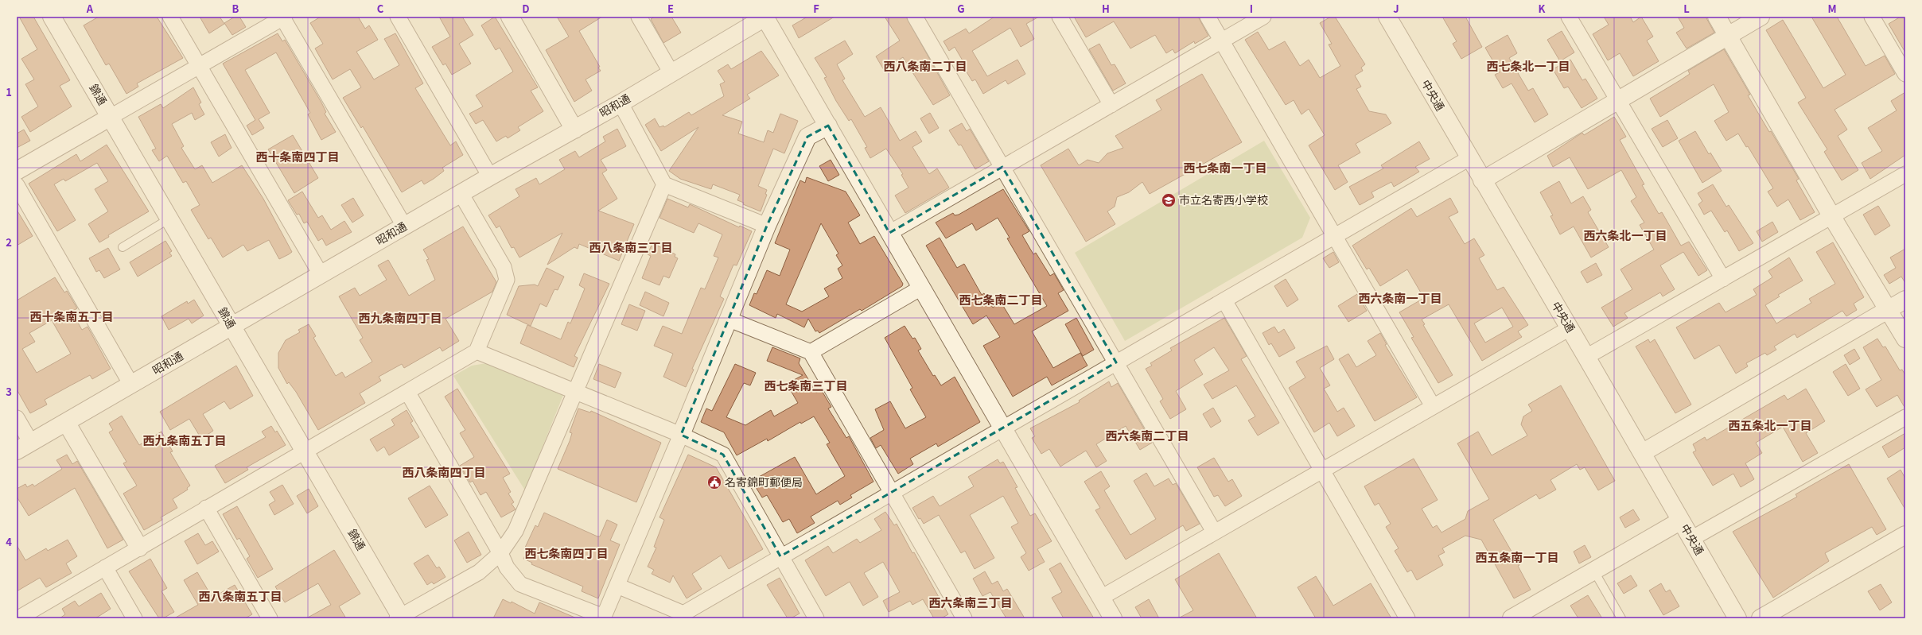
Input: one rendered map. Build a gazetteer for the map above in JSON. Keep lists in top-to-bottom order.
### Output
{
  "streets": {
    "street": ["錦通", "中央通", "昭和通"]
  },
  "crossings": [
    ["錦通", "昭和通"]
  ],
  "districts": [
    "西八条南二丁目",
    "西七条北一丁目",
    "西十条南四丁目",
    "西七条南一丁目",
    "西六条北一丁目",
    "西八条南三丁目",
    "西六条南一丁目",
    "西七条南二丁目",
    "西十条南五丁目",
    "西九条南四丁目",
    "西七条南三丁目",
    "西五条北一丁目",
    "西六条南二丁目",
    "西九条南五丁目",
    "西八条南四丁目",
    "西七条南四丁目",
    "西五条南一丁目",
    "西八条南五丁目",
    "西六条南三丁目"
  ],
  "places": {
    "school or university": ["市立名寄西小学校"],
    "public building": ["名寄錦町郵便局"]
  },
  "grid": {
    "columns": [
      "A",
      "B",
      "C",
      "D",
      "E",
      "F",
      "G",
      "H",
      "I",
      "J",
      "K",
      "L",
      "M"
    ],
    "rows": [
      "1",
      "2",
      "3",
      "4"
    ]
  }
}
